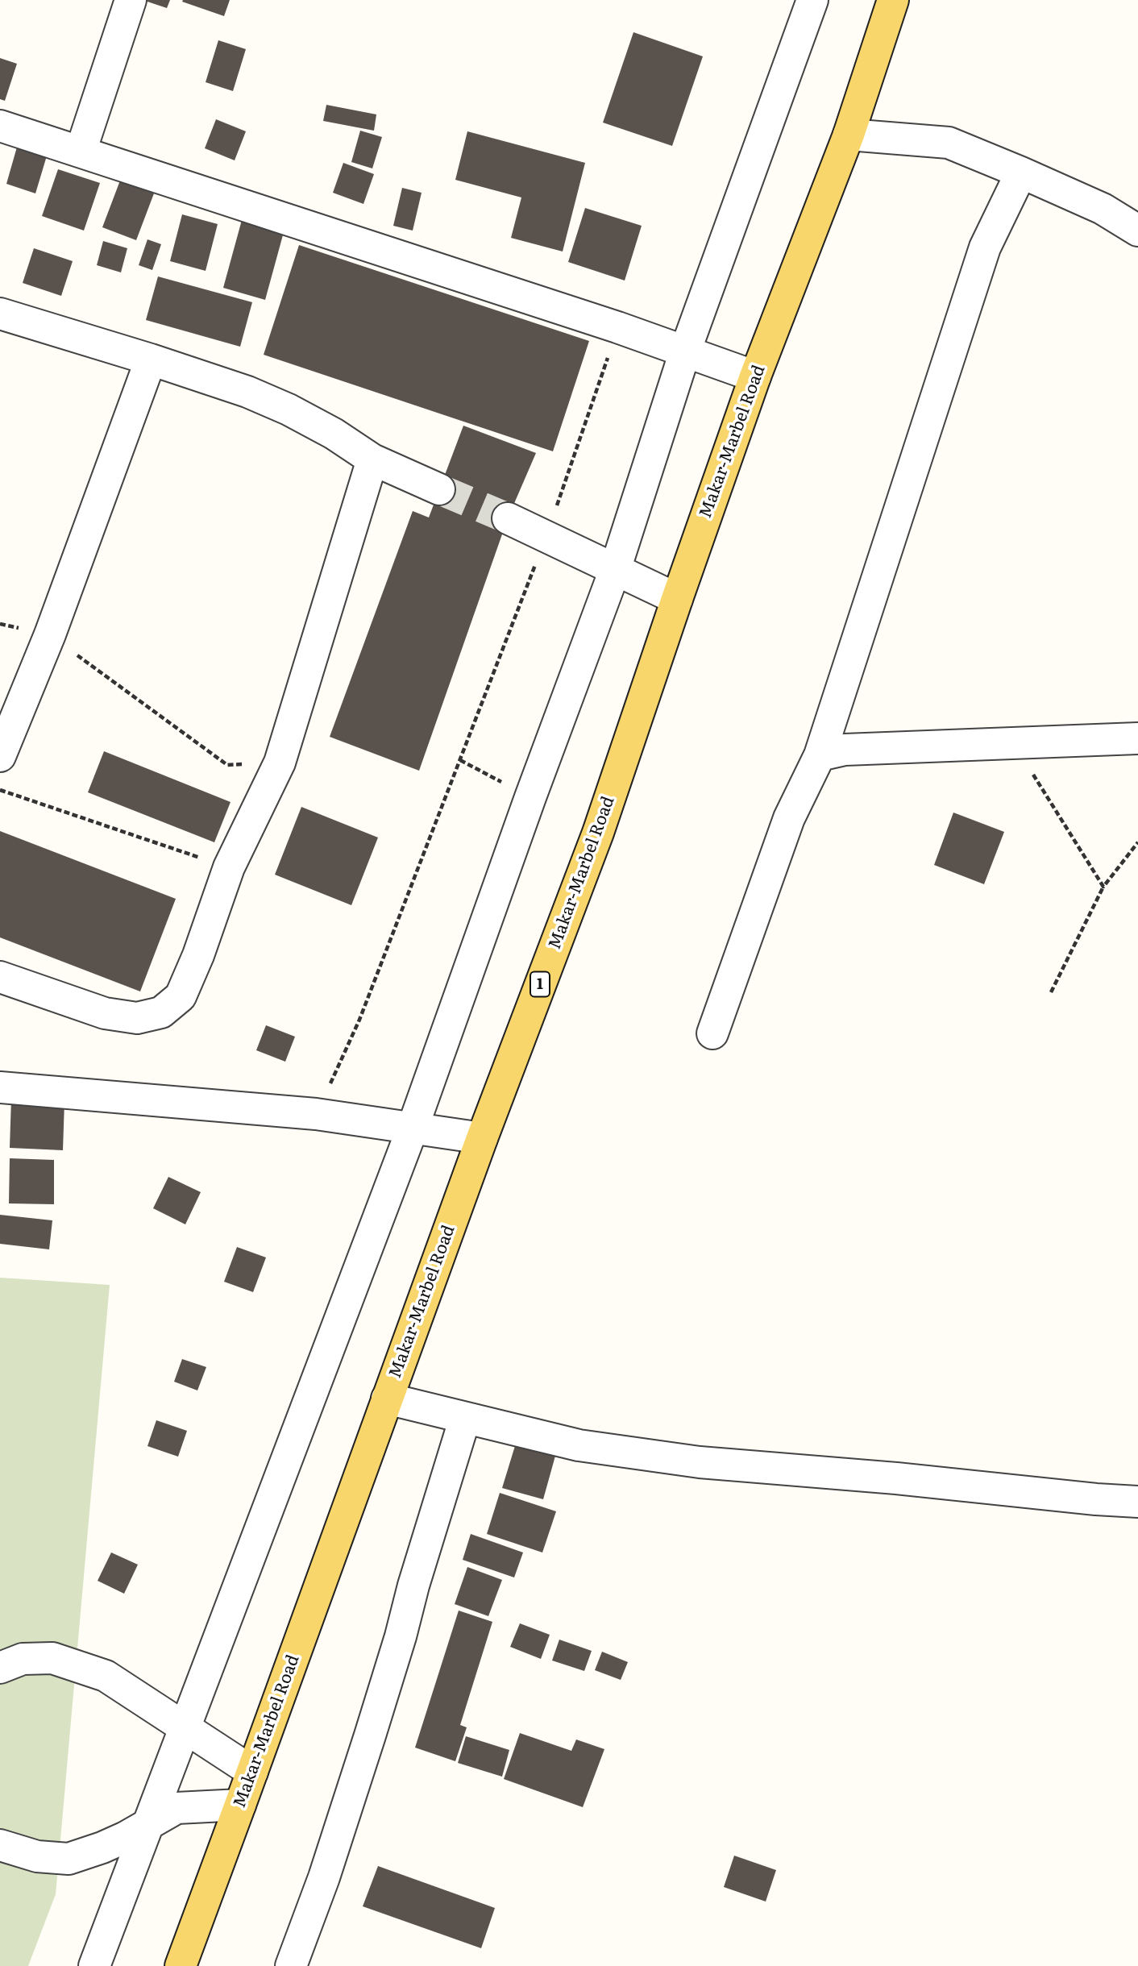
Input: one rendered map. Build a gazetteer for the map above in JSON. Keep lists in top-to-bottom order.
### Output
{
  "streets": {
    "main road": ["Makar-Marbel Road", "1"]
  }
}
